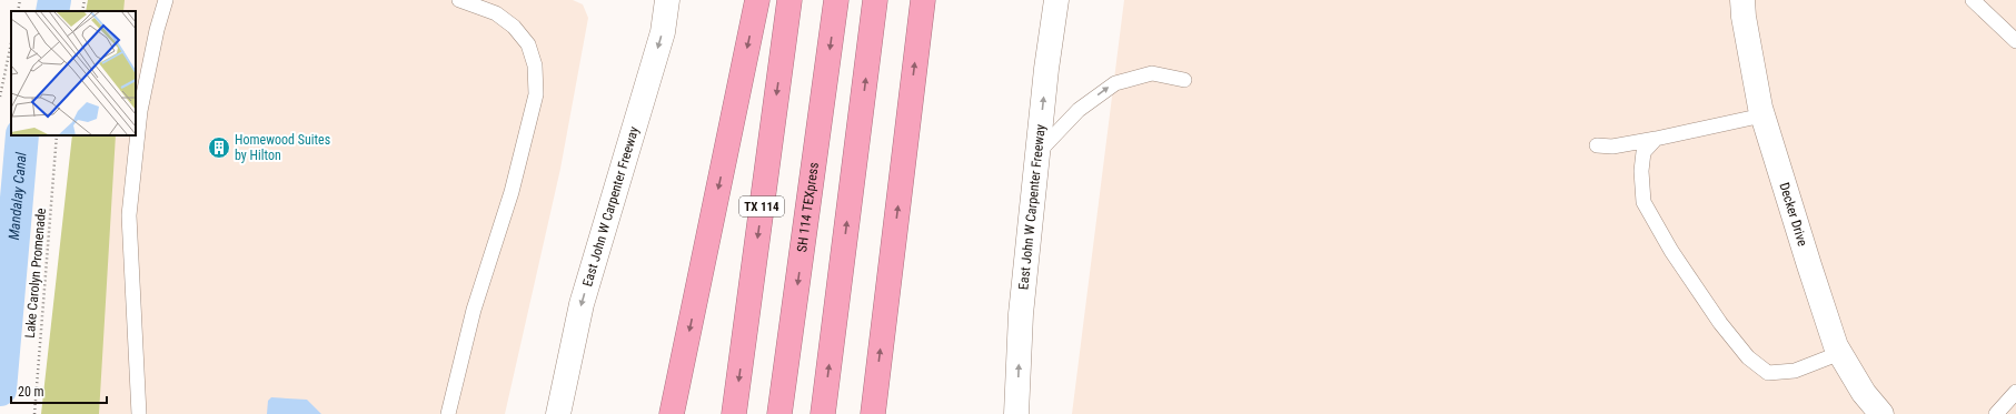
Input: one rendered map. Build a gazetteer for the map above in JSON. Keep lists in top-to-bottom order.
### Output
{
  "streets": {
    "highway": ["TX 114", "SH 114 TEXpress"],
    "main road": ["East John W Carpenter Freeway", "Decker Drive"],
    "path": ["Lake Carolyn Promenade"]
  },
  "water": ["Mandalay Canal"],
  "places": {
    "building": ["Homewood Suites by Hilton"]
  },
  "scale_bar": "20 m"
}
